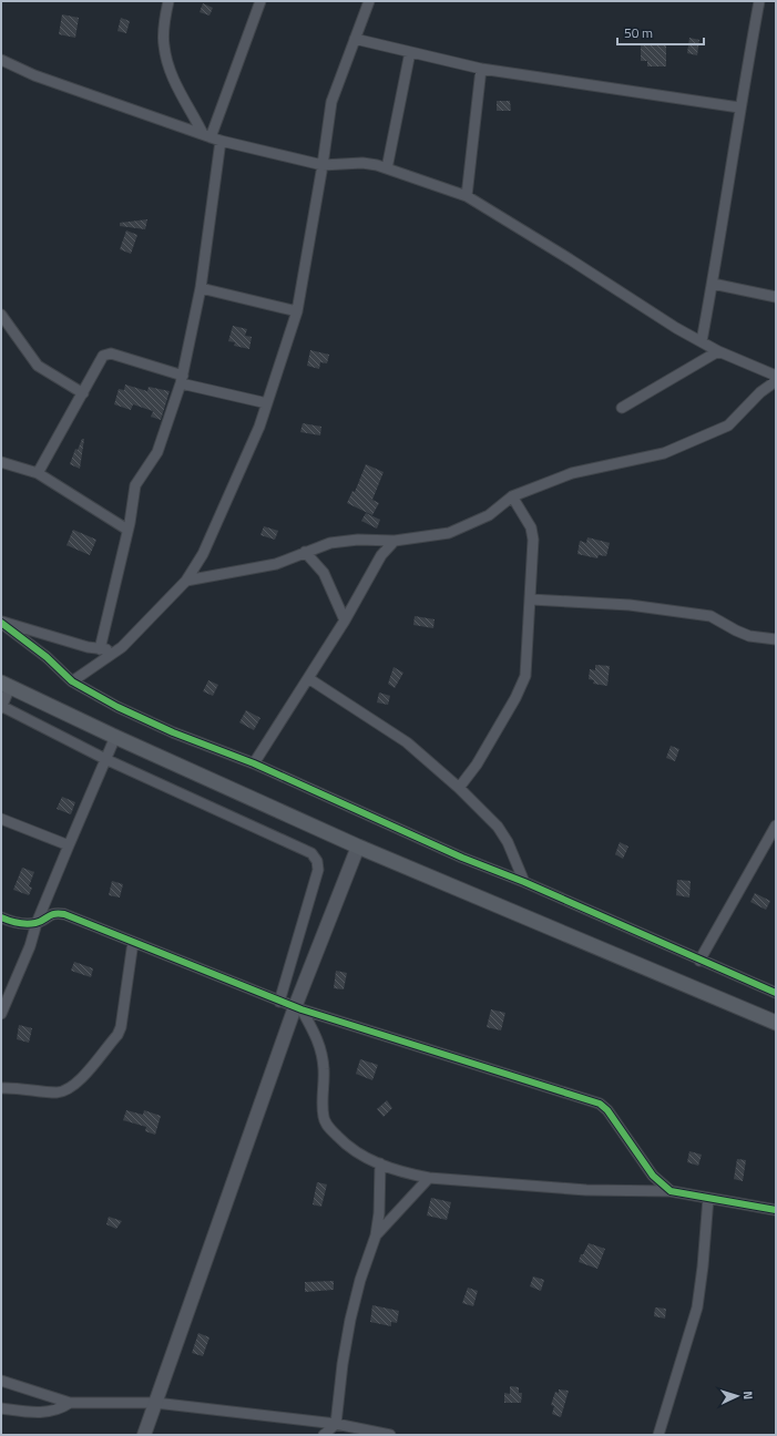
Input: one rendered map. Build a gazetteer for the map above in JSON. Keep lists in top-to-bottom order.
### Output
{
  "scale_bar": "50 m",
  "north": "right"
}
